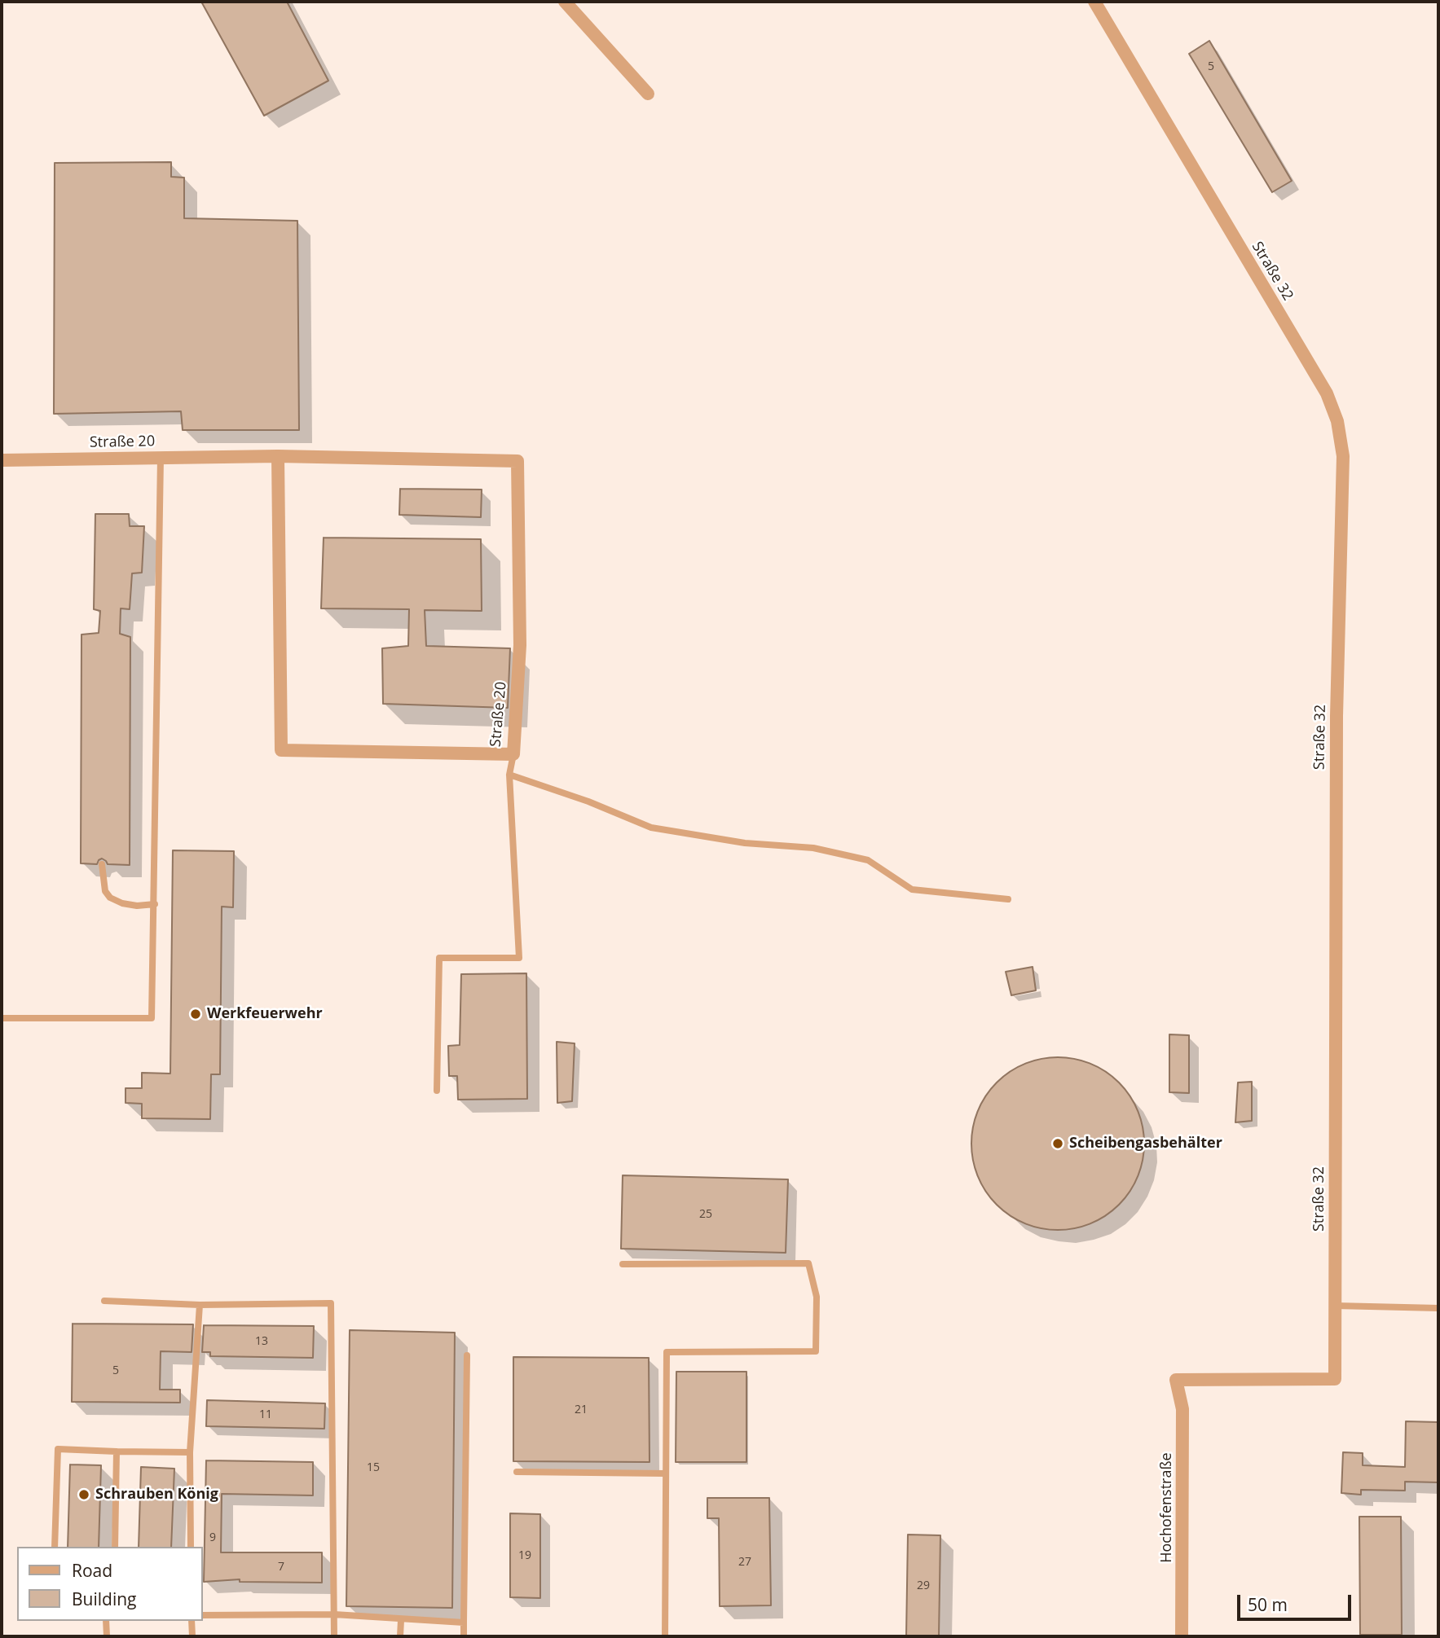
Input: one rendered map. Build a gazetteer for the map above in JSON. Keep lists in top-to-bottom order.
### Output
{
  "streets": {
    "street": ["Straße 32", "Straße 20", "Hochofenstraße"]
  },
  "crossings": [
    ["Straße 32", "Hochofenstraße"]
  ],
  "places": ["Werkfeuerwehr", "Scheibengasbehälter", "Schrauben König"],
  "house_numbers": [
    "5",
    "25",
    "13",
    "5",
    "21",
    "11",
    "15",
    "9",
    "19",
    "27",
    "7",
    "29"
  ],
  "legend": ["Road", "Building"],
  "scale_bar": "50 m"
}
